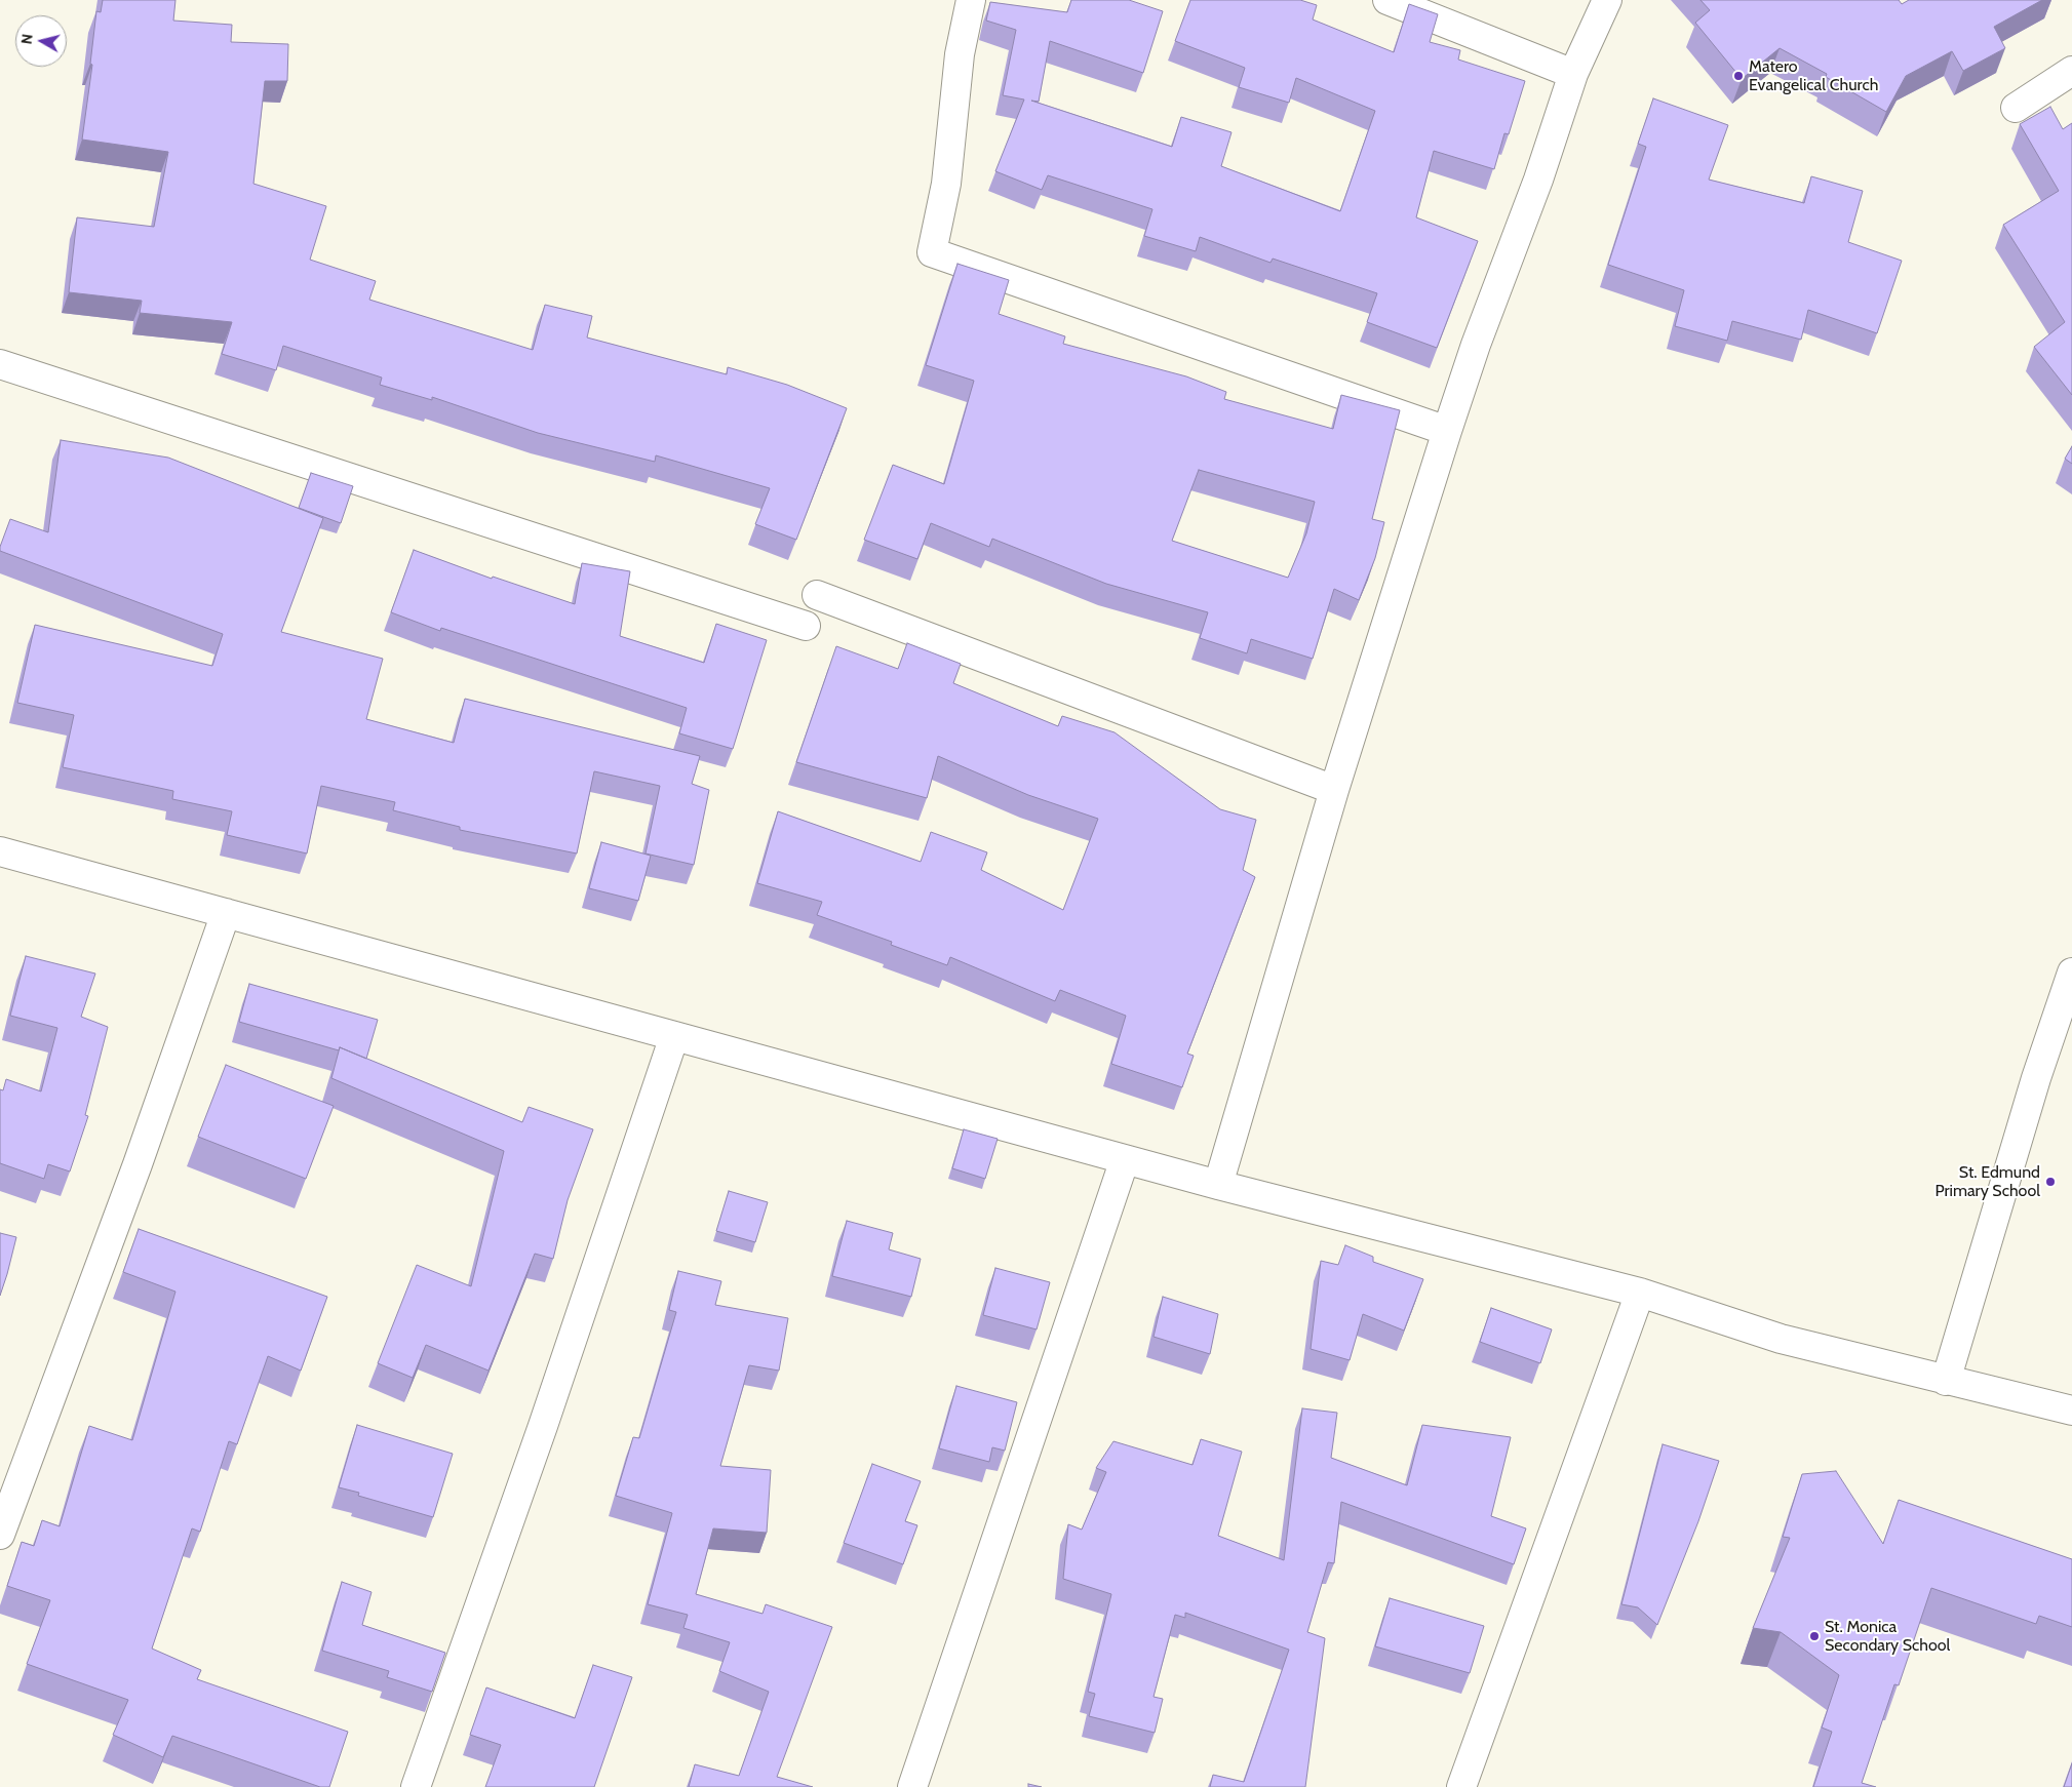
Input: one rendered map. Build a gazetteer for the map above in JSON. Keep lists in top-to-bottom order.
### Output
{
  "places": ["Matero Evangelical Church", "St. Edmund Primary School", "St. Monica Secondary School"],
  "north": "left"
}
